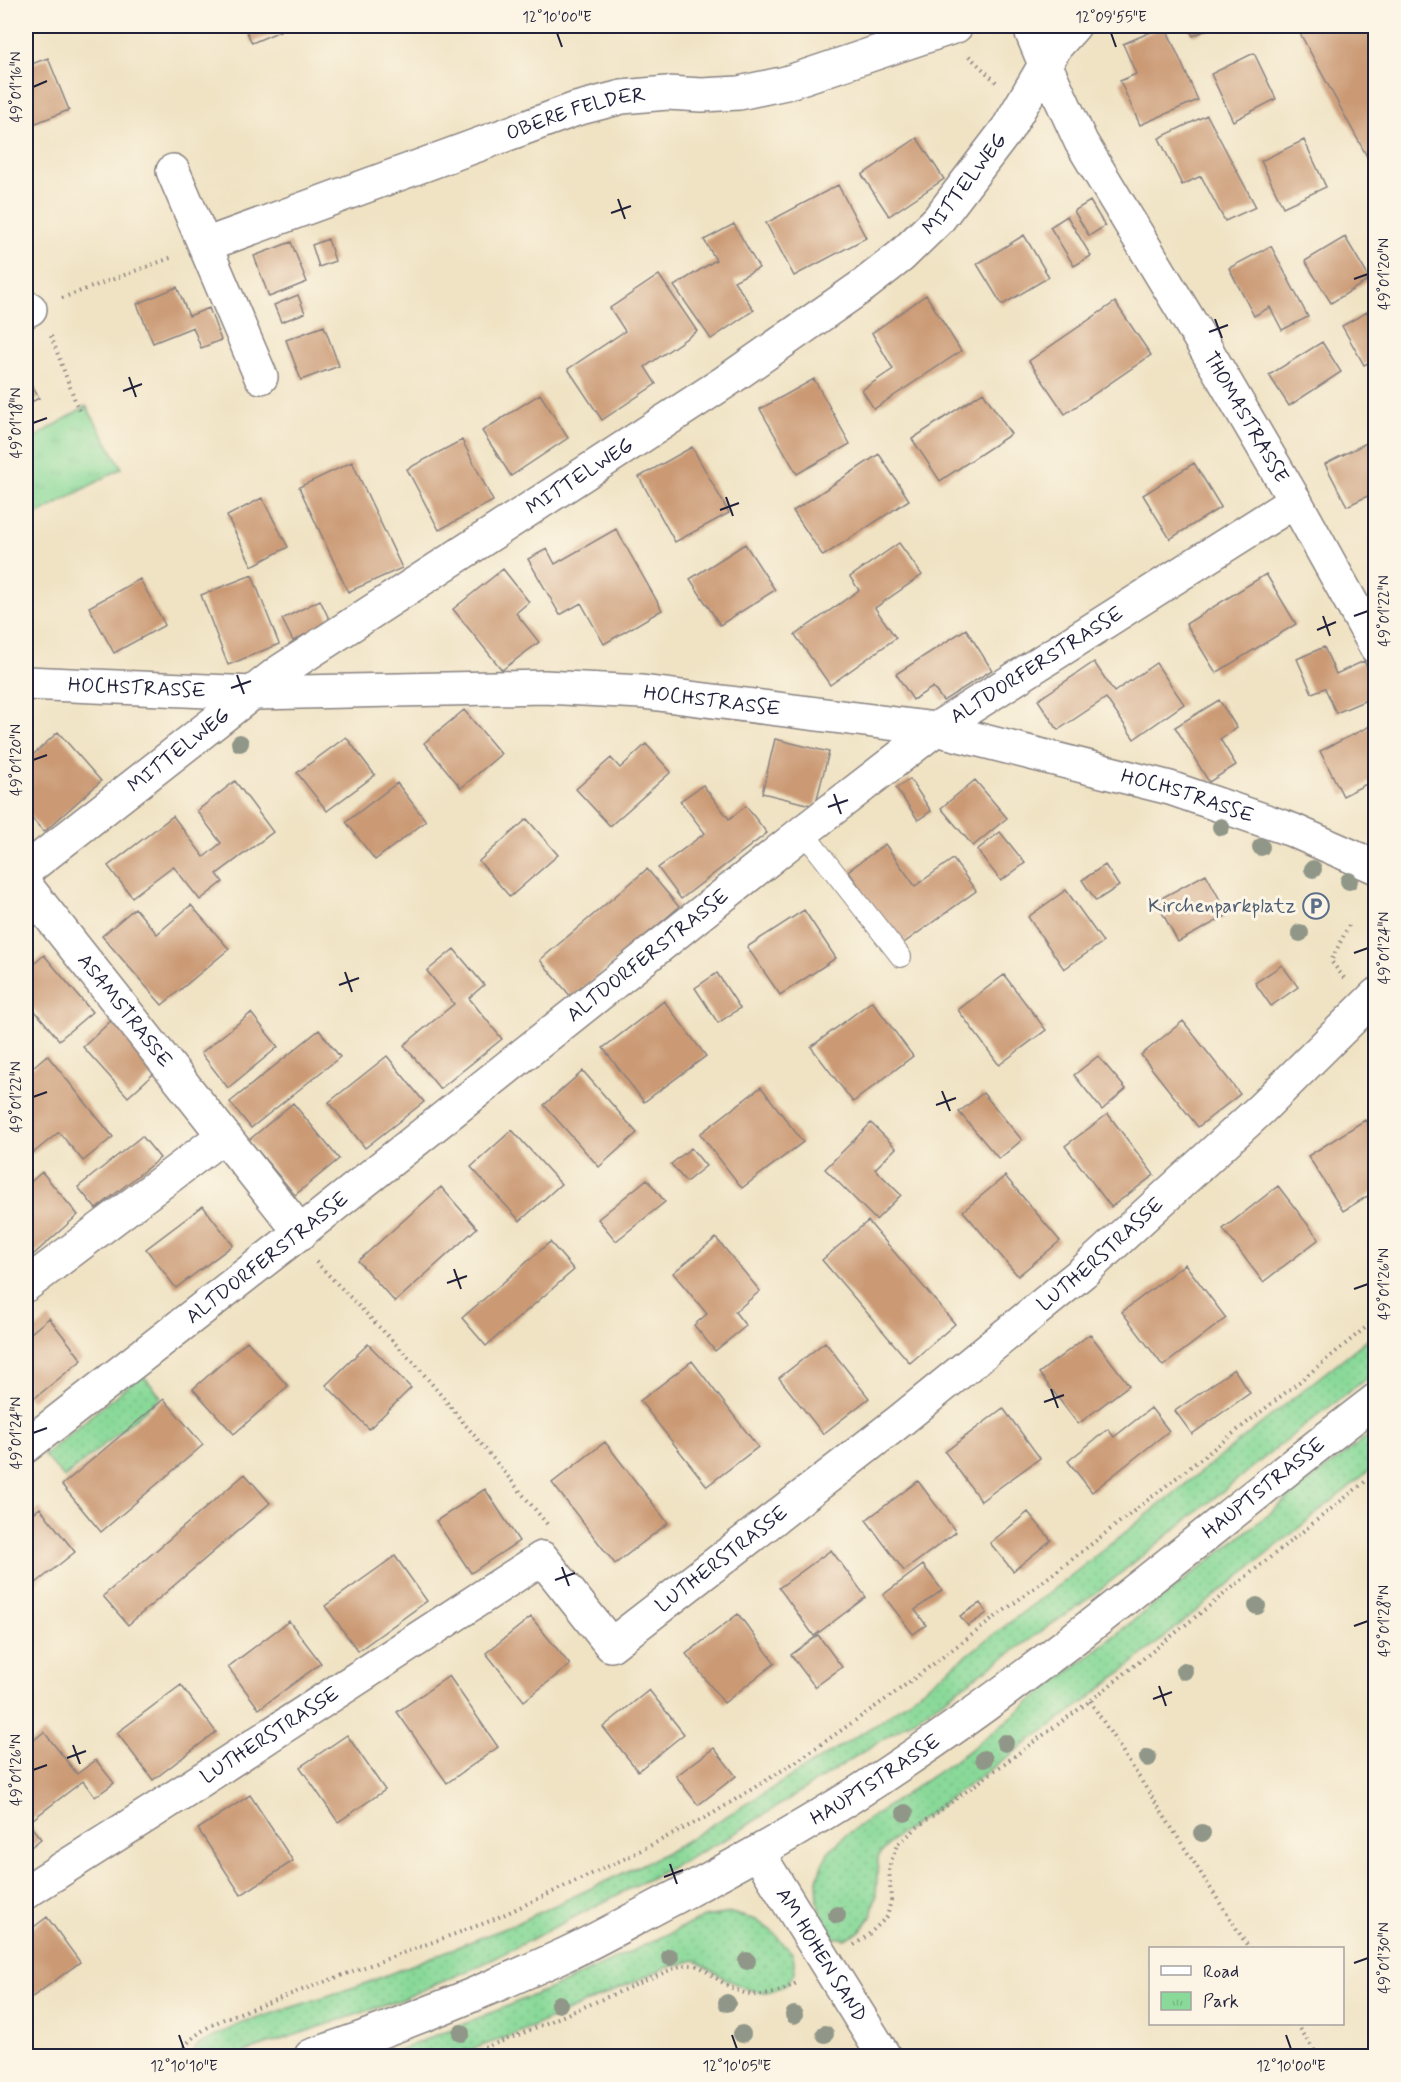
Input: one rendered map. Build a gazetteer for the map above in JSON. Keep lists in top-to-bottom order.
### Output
{
  "streets": {
    "street": [
      "OBERE FELDER",
      "MITTELWEG",
      "THOMASTRASSE",
      "ALTDORFERSTRASSE",
      "HOCHSTRASSE",
      "ASAMSTRASSE",
      "LUTHERSTRASSE",
      "HAUPTSTRASSE",
      "AM HOHEN SAND"
    ]
  },
  "crossings": [
    ["MITTELWEG", "THOMASTRASSE"],
    ["MITTELWEG", "HOCHSTRASSE"],
    ["THOMASTRASSE", "ALTDORFERSTRASSE"],
    ["ALTDORFERSTRASSE", "HOCHSTRASSE"],
    ["ALTDORFERSTRASSE", "ASAMSTRASSE"],
    ["HAUPTSTRASSE", "AM HOHEN SAND"]
  ],
  "places": {
    "parking": ["Kirchenparkplatz"]
  },
  "legend": ["Road", "Park"],
  "coordinates": [
    "12°10'00\"E",
    "12°09'55\"E",
    "49°01'16\"N",
    "49°01'20\"N",
    "49°01'18\"N",
    "49°01'22\"N",
    "49°01'24\"N",
    "49°01'26\"N",
    "49°01'28\"N",
    "49°01'30\"N",
    "12°10'10\"E",
    "12°10'05\"E"
  ]
}
